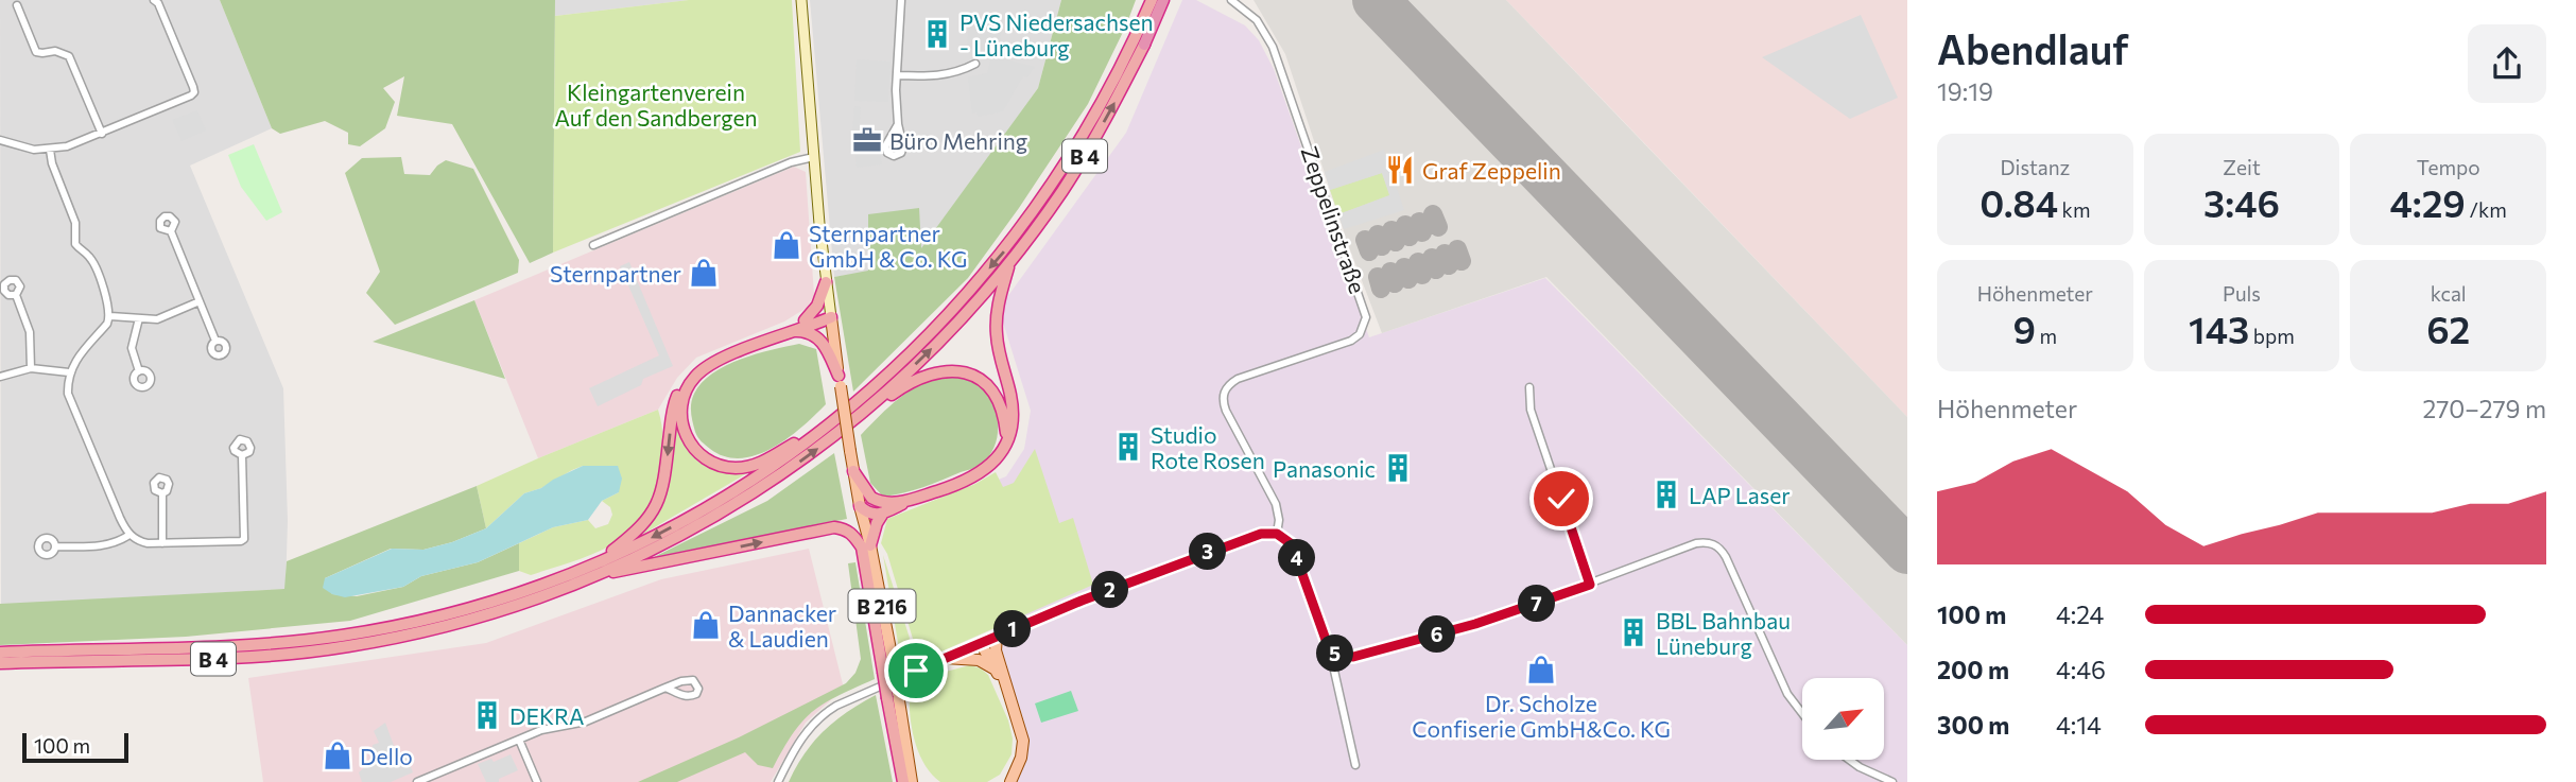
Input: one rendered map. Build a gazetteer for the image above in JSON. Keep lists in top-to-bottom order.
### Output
{
  "streets": {
    "highway": ["B 4", "B 216"],
    "street": ["Zeppelinstraße"]
  },
  "parks": ["Kleingartenverein Auf den Sandbergen"],
  "places": {
    "building": [
      "PVS Niedersachsen - Lüneburg",
      "Studio Rote Rosen",
      "Panasonic",
      "LAP Laser",
      "BBL Bahnbau Lüneburg",
      "DEKRA"
    ],
    "office": ["Büro Mehring"],
    "restaurant": ["Graf Zeppelin"],
    "shop": [
      "Sternpartner GmbH & Co. KG",
      "Sternpartner",
      "Dannacker & Laudien",
      "Dr. Scholze Confiserie GmbH&Co. KG",
      "Dello"
    ]
  },
  "scale_bar": "100 m",
  "north": "top right",
  "page": {
    "heading": ["Abendlauf", "19:19"],
    "stats": [
      ["Distanz", "0.84 km"],
      ["Zeit", "3:46"],
      ["Tempo", "4:29 /km"],
      ["Höhenmeter", "9 m"],
      ["Puls", "143 bpm"],
      ["kcal", "62"]
    ],
    "chart": ["Höhenmeter", "270–279 m"],
    "pins": [
      "3",
      "4",
      "2",
      "7",
      "1",
      "6",
      "5"
    ],
    "list": [
      {
        "name": "100 m",
        "note": "4:24"
      },
      {
        "name": "200 m",
        "note": "4:46"
      },
      {
        "name": "300 m",
        "note": "4:14"
      }
    ],
    "scale": "100 m"
  }
}
